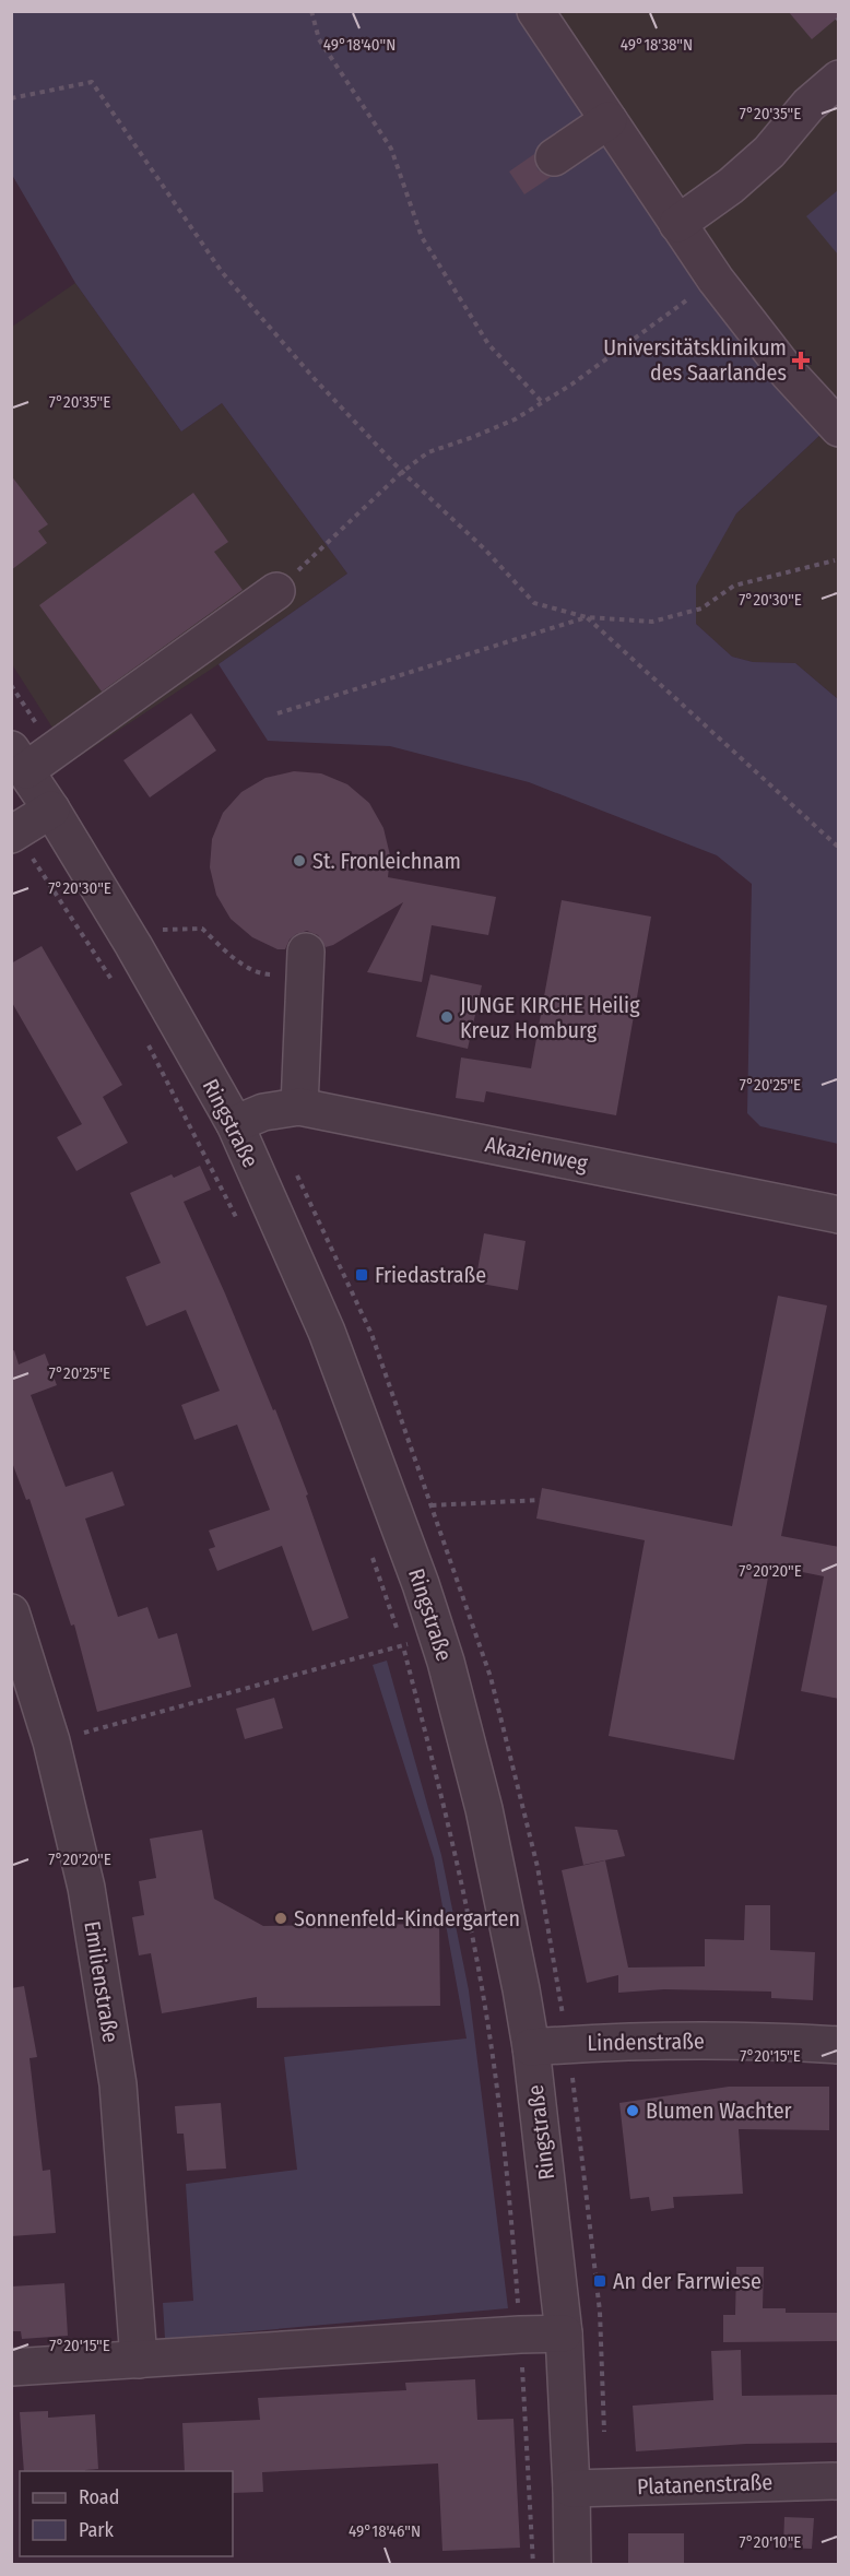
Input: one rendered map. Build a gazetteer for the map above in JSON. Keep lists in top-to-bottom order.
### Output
{
  "streets": {
    "street": [
      "Ringstraße",
      "Akazienweg",
      "Emilienstraße",
      "Lindenstraße",
      "Platanenstraße"
    ]
  },
  "crossings": [
    ["Ringstraße", "Akazienweg"],
    ["Ringstraße", "Lindenstraße"],
    ["Ringstraße", "Platanenstraße"]
  ],
  "places": {
    "health": ["Universitätsklinikum des Saarlandes"],
    "other": [
      "St. Fronleichnam",
      "JUNGE KIRCHE Heilig Kreuz Homburg",
      "Sonnenfeld-Kindergarten",
      "Blumen Wachter"
    ],
    "transit": ["Friedastraße", "An der Farrwiese"]
  },
  "legend": ["Road", "Park"],
  "coordinates": [
    "49°18'38\"N",
    "49°18'40\"N",
    "7°20'35\"E",
    "7°20'30\"E",
    "7°20'25\"E",
    "7°20'20\"E",
    "7°20'15\"E",
    "49°18'46\"N",
    "7°20'10\"E"
  ]
}
